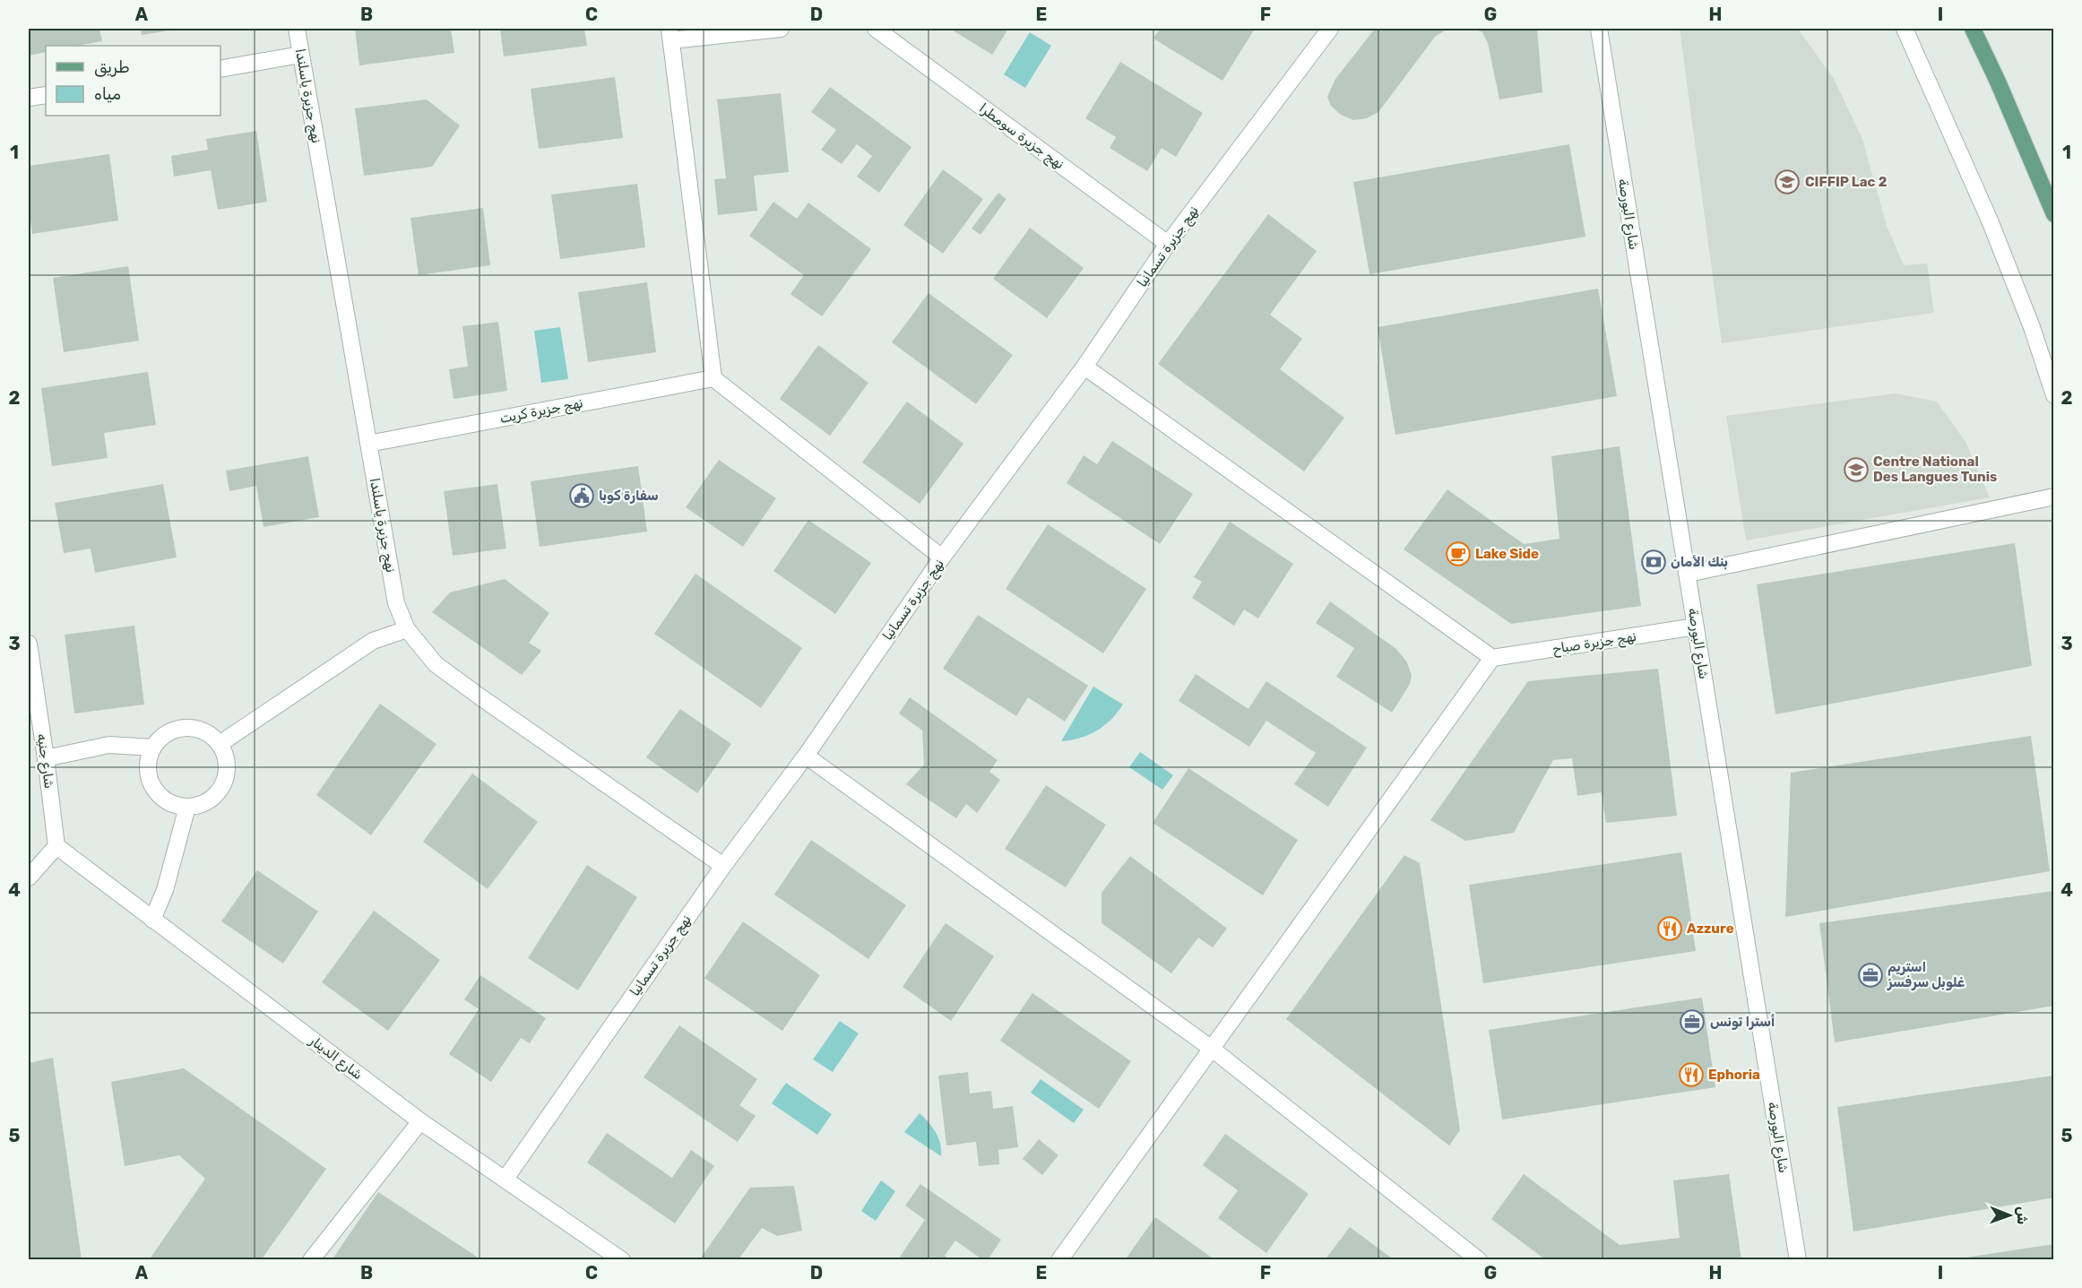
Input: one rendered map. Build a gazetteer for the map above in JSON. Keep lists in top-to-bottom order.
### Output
{
  "streets": {
    "street": [
      "نهج جزيرة ياسلندا",
      "نهج جزيرة سومطرا",
      "شارع البورصة",
      "نهج جزيرة تسمانيا",
      "نهج جزيرة كريت",
      "نهج جزيرة صباح",
      "شارع جنيه",
      "شارع الدينار"
    ]
  },
  "crossings": [
    ["نهج جزيرة ياسلندا", "نهج جزيرة تسمانيا"],
    ["نهج جزيرة ياسلندا", "نهج جزيرة كريت"],
    ["نهج جزيرة سومطرا", "نهج جزيرة تسمانيا"],
    ["شارع البورصة", "نهج جزيرة صباح"],
    ["نهج جزيرة تسمانيا", "شارع الدينار"],
    ["شارع جنيه", "شارع الدينار"]
  ],
  "places": {
    "school or university": ["CIFFIP Lac 2", "Centre National Des Langues Tunis"],
    "public building": ["سفارة كوبا"],
    "cafe": ["Lake Side"],
    "bank": ["بنك الأمان"],
    "restaurant": ["Azzure", "Ephoria"],
    "office": ["استريم غلوبل سرفسز", "أسترا تونس"]
  },
  "legend": ["طريق", "مياه"],
  "north": "right",
  "grid": {
    "columns": [
      "A",
      "B",
      "C",
      "D",
      "E",
      "F",
      "G",
      "H",
      "I"
    ],
    "rows": [
      "1",
      "2",
      "3",
      "4",
      "5"
    ]
  }
}
